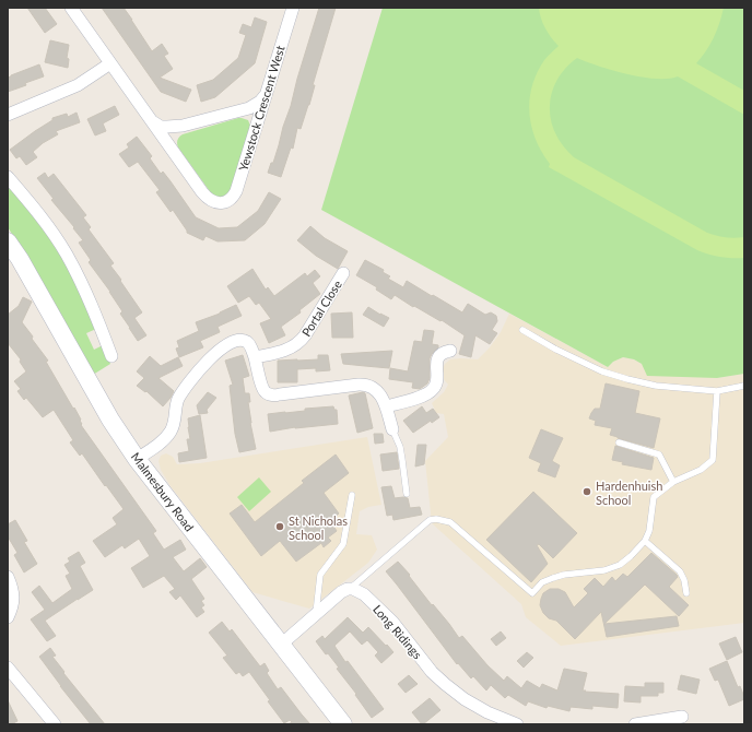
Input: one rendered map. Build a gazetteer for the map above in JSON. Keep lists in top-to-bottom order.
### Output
{
  "streets": {
    "main road": ["Malmesbury Road"],
    "street": ["Yewstock Crescent West", "Portal Close", "Long Ridings"]
  },
  "places": ["Hardenhuish School", "St Nicholas School"]
}
